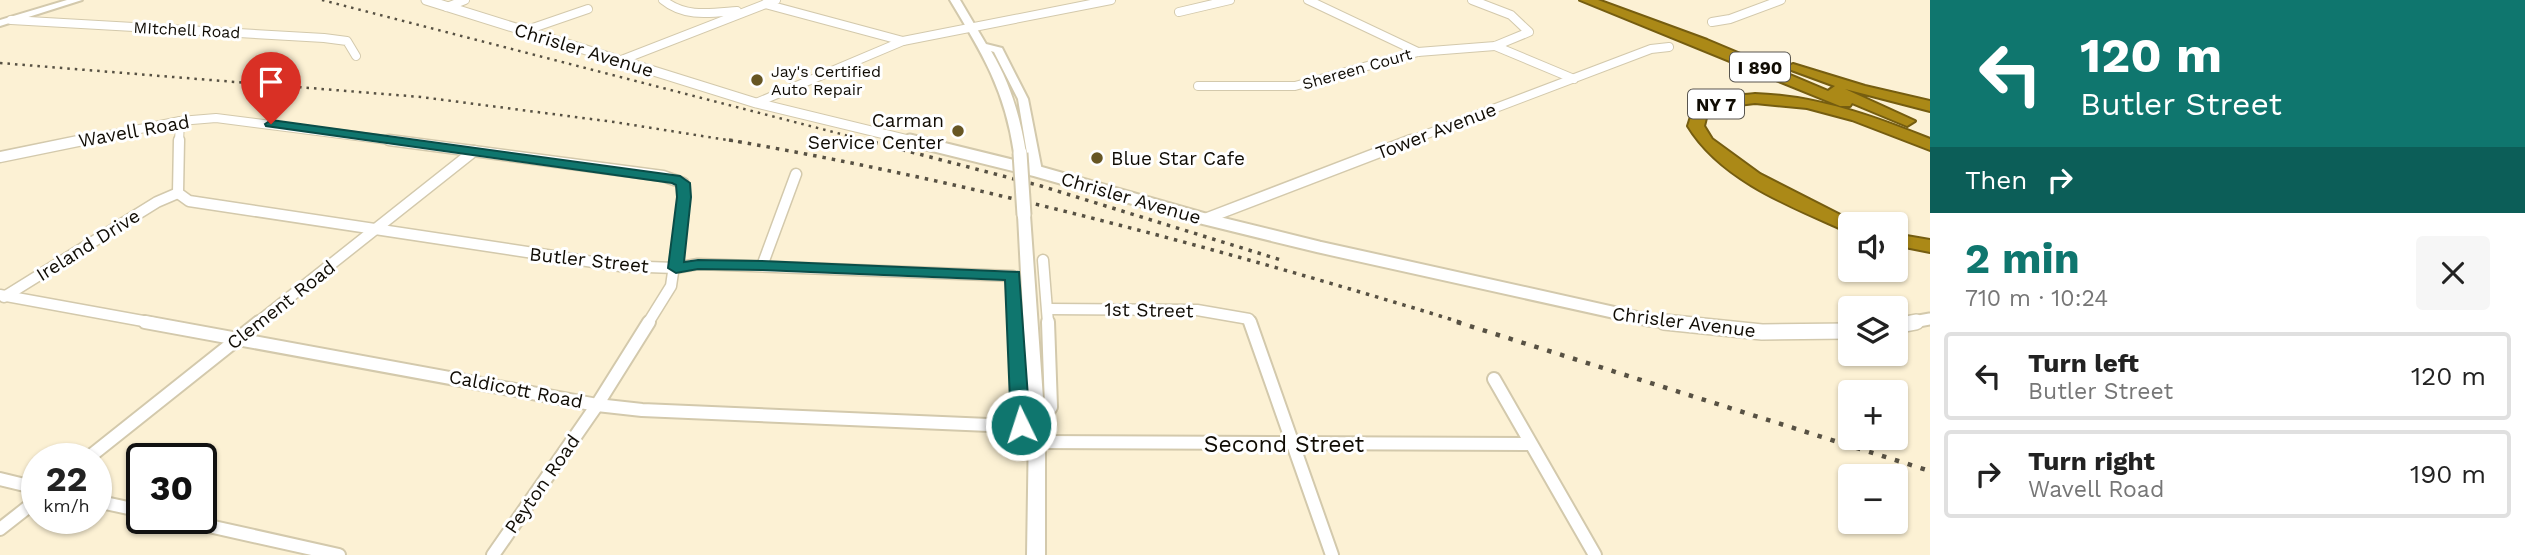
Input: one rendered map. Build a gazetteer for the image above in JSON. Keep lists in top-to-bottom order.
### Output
{
  "streets": {
    "highway": ["I 890", "NY 7"],
    "street": [
      "MItchell Road",
      "Chrisler Avenue",
      "Shereen Court",
      "Wavell Road",
      "Tower Avenue",
      "Ireland Drive",
      "Butler Street",
      "Clement Road",
      "1st Street",
      "Caldicott Road",
      "Second Street",
      "Peyton Road"
    ]
  },
  "crossings": [
    ["Chrisler Avenue", "Tower Avenue"],
    ["I 890", "NY 7"],
    ["Wavell Road", "Butler Street"],
    ["Wavell Road", "Clement Road"],
    ["Wavell Road", "Peyton Road"],
    ["Ireland Drive", "Butler Street"],
    ["Ireland Drive", "Caldicott Road"],
    ["Butler Street", "Clement Road"],
    ["Butler Street", "Caldicott Road"],
    ["Butler Street", "Second Street"],
    ["Butler Street", "Peyton Road"],
    ["Clement Road", "Caldicott Road"],
    ["1st Street", "Second Street"],
    ["Caldicott Road", "Second Street"],
    ["Caldicott Road", "Peyton Road"]
  ],
  "places": ["Jay's Certified Auto Repair", "Carman Service Center", "Blue Star Cafe"],
  "page": {
    "turn": ["120 m", "Butler Street"],
    "then": "Then",
    "map_buttons": ["+", "−"],
    "heading": ["2 min", "710 m · 10:24"],
    "list": [
      {
        "name": "Turn left",
        "note": "Butler Street",
        "value": "120 m"
      },
      {
        "name": "Turn right",
        "note": "Wavell Road",
        "value": "190 m"
      }
    ],
    "speed": "22 km/h",
    "limit": "30"
  }
}
